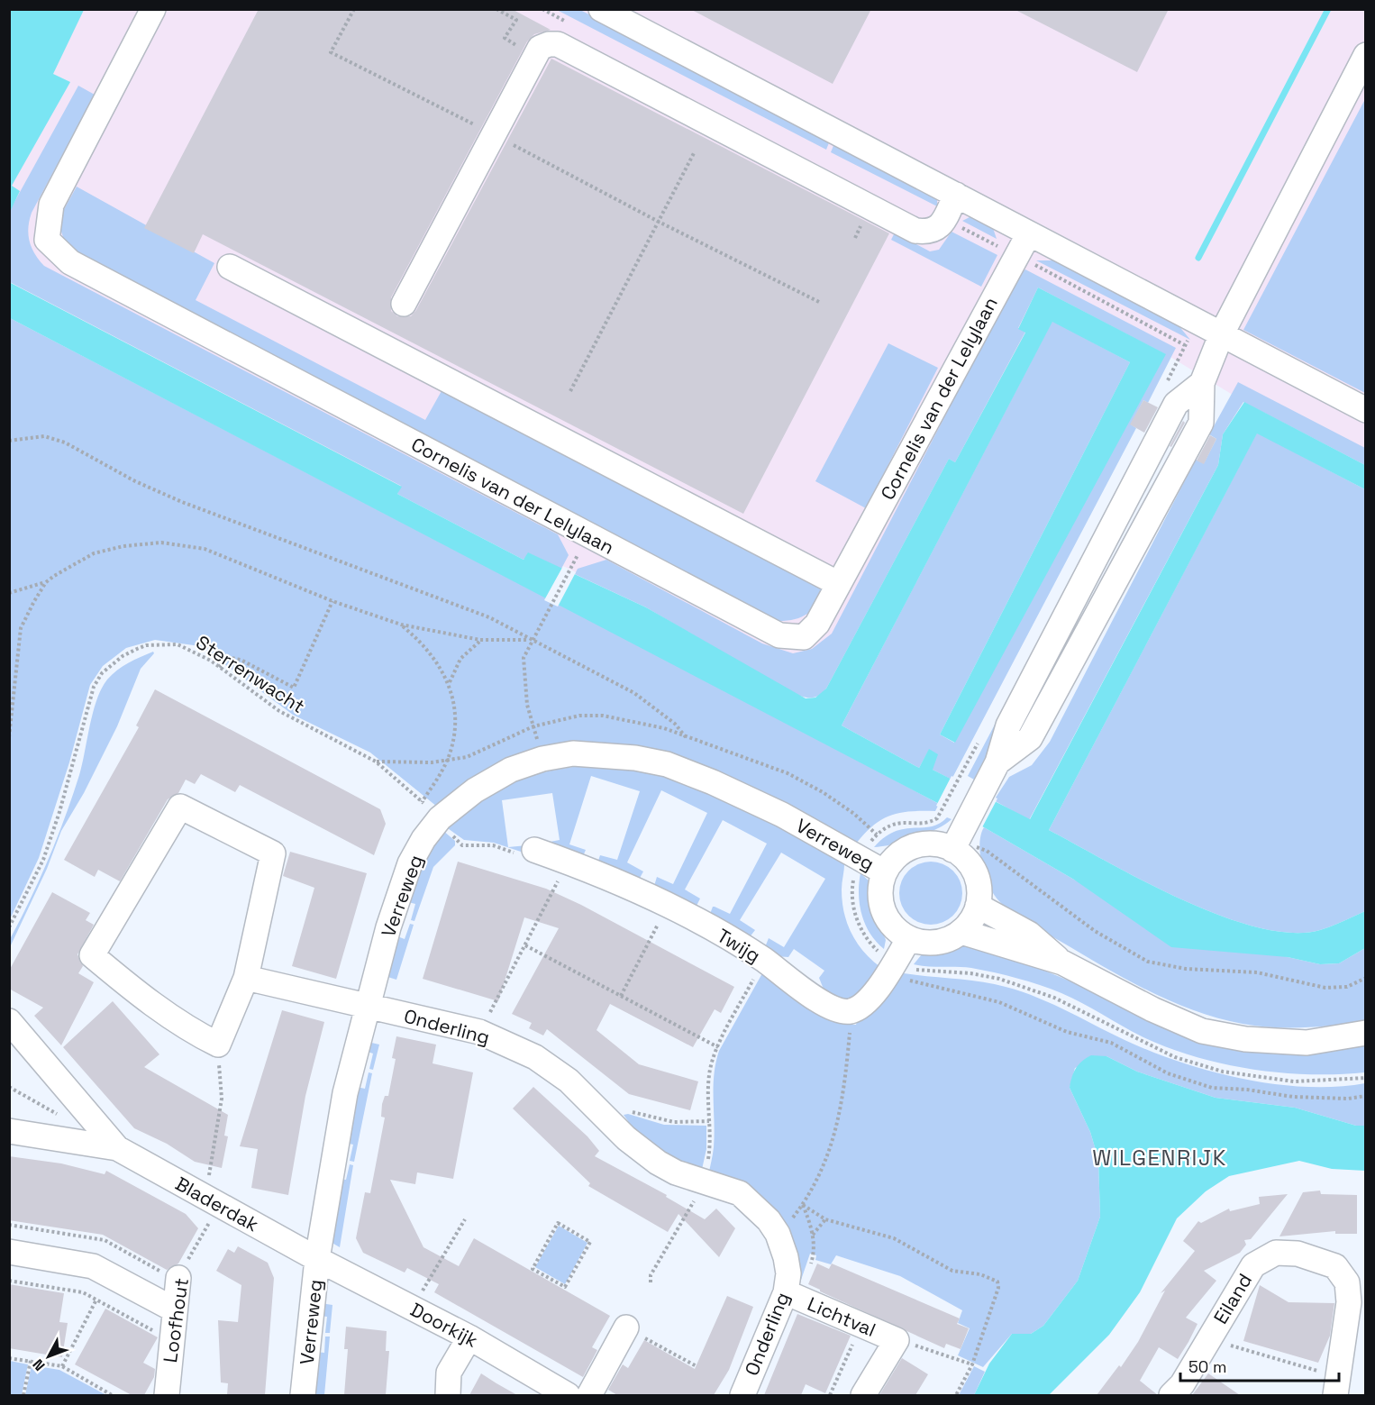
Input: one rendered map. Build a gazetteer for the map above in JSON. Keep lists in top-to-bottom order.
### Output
{
  "streets": {
    "street": [
      "Cornelis van der Lelylaan",
      "Verreweg",
      "Twijg",
      "Onderling",
      "Bladerdak",
      "Eiland",
      "Lichtval",
      "Loofhout",
      "Doorkijk"
    ],
    "path": ["Sterrenwacht"]
  },
  "crossings": [
    ["Sterrenwacht", "Verreweg"],
    ["Verreweg", "Onderling"],
    ["Verreweg", "Bladerdak"],
    ["Verreweg", "Doorkijk"],
    ["Onderling", "Lichtval"],
    ["Bladerdak", "Doorkijk"]
  ],
  "districts": ["WILGENRIJK"],
  "scale_bar": "50 m",
  "north": "bottom left"
}
